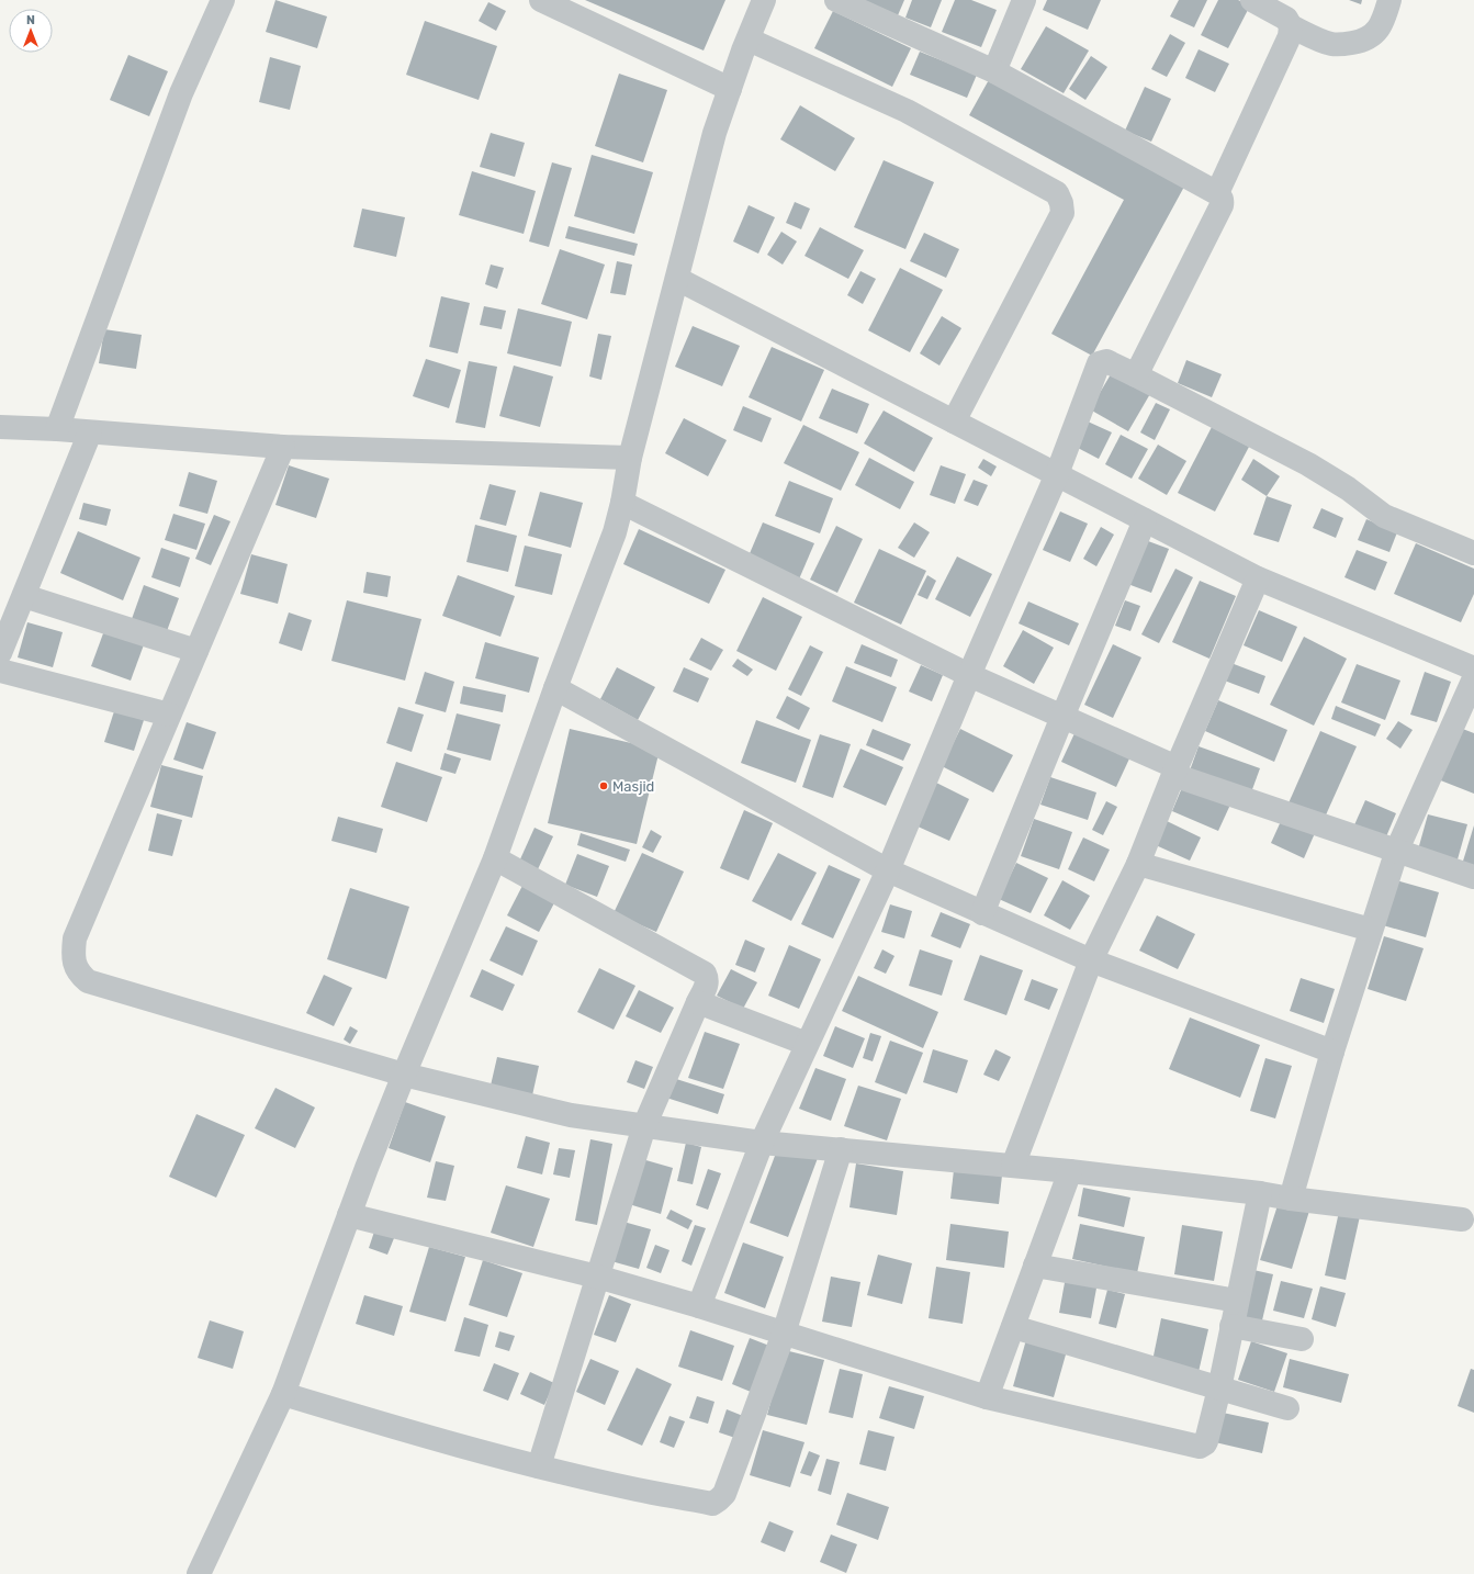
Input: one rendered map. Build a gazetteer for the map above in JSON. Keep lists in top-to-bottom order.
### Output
{
  "places": ["Masjid"],
  "north": "top"
}
